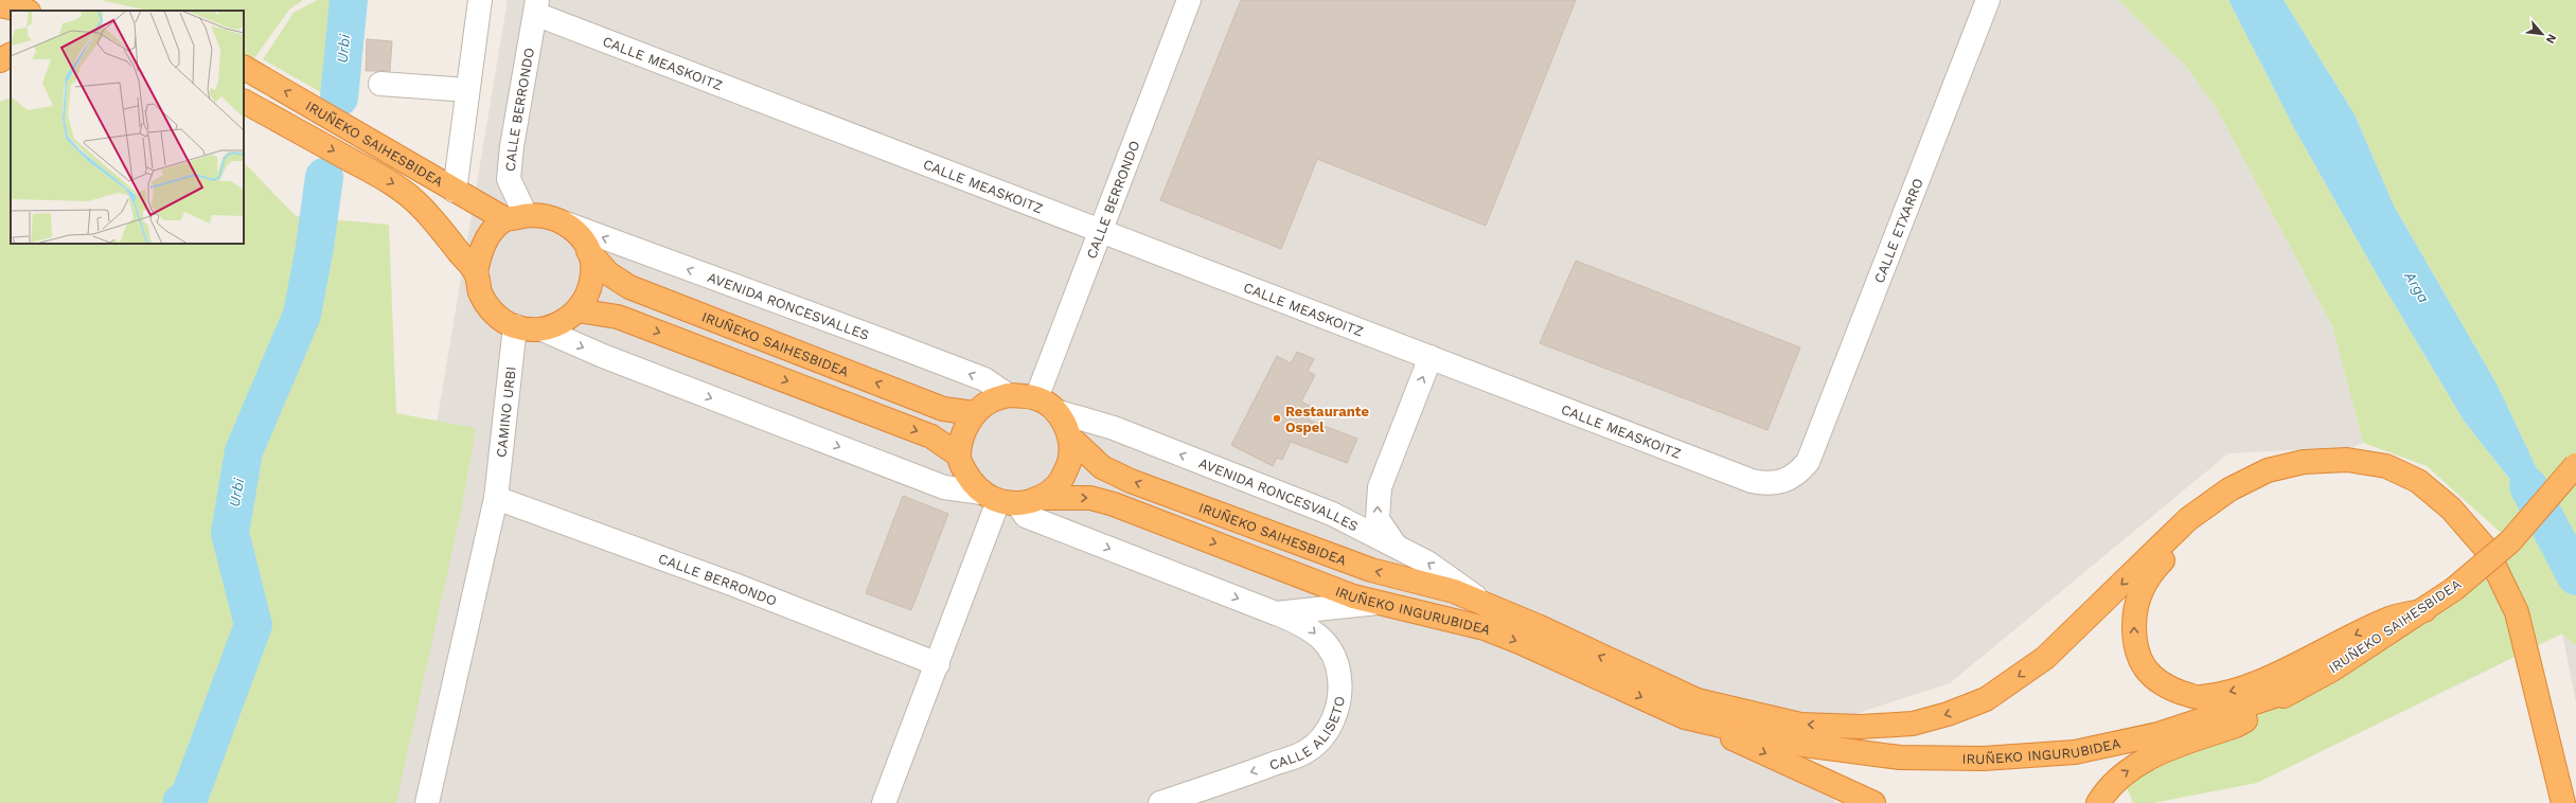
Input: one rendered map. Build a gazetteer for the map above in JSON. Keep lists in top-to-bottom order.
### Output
{
  "streets": {
    "highway": ["IRUÑEKO SAIHESBIDEA", "IRUÑEKO INGURUBIDEA"],
    "street": [
      "CALLE MEASKOITZ",
      "CALLE BERRONDO",
      "CALLE ETXARRO",
      "AVENIDA RONCESVALLES",
      "CAMINO URBI",
      "CALLE ALISETO"
    ]
  },
  "crossings": [
    ["CALLE MEASKOITZ", "CALLE BERRONDO"],
    ["CALLE MEASKOITZ", "CALLE ETXARRO"],
    ["CALLE BERRONDO", "IRUÑEKO SAIHESBIDEA"],
    ["CALLE BERRONDO", "AVENIDA RONCESVALLES"],
    ["CALLE BERRONDO", "CAMINO URBI"],
    ["CALLE BERRONDO", "IRUÑEKO INGURUBIDEA"],
    ["IRUÑEKO SAIHESBIDEA", "AVENIDA RONCESVALLES"],
    ["IRUÑEKO SAIHESBIDEA", "CAMINO URBI"],
    ["IRUÑEKO SAIHESBIDEA", "IRUÑEKO INGURUBIDEA"],
    ["AVENIDA RONCESVALLES", "CAMINO URBI"],
    ["AVENIDA RONCESVALLES", "IRUÑEKO INGURUBIDEA"]
  ],
  "water": ["Urbi", "Arga"],
  "places": ["Restaurante Ospel"],
  "north": "bottom right"
}
